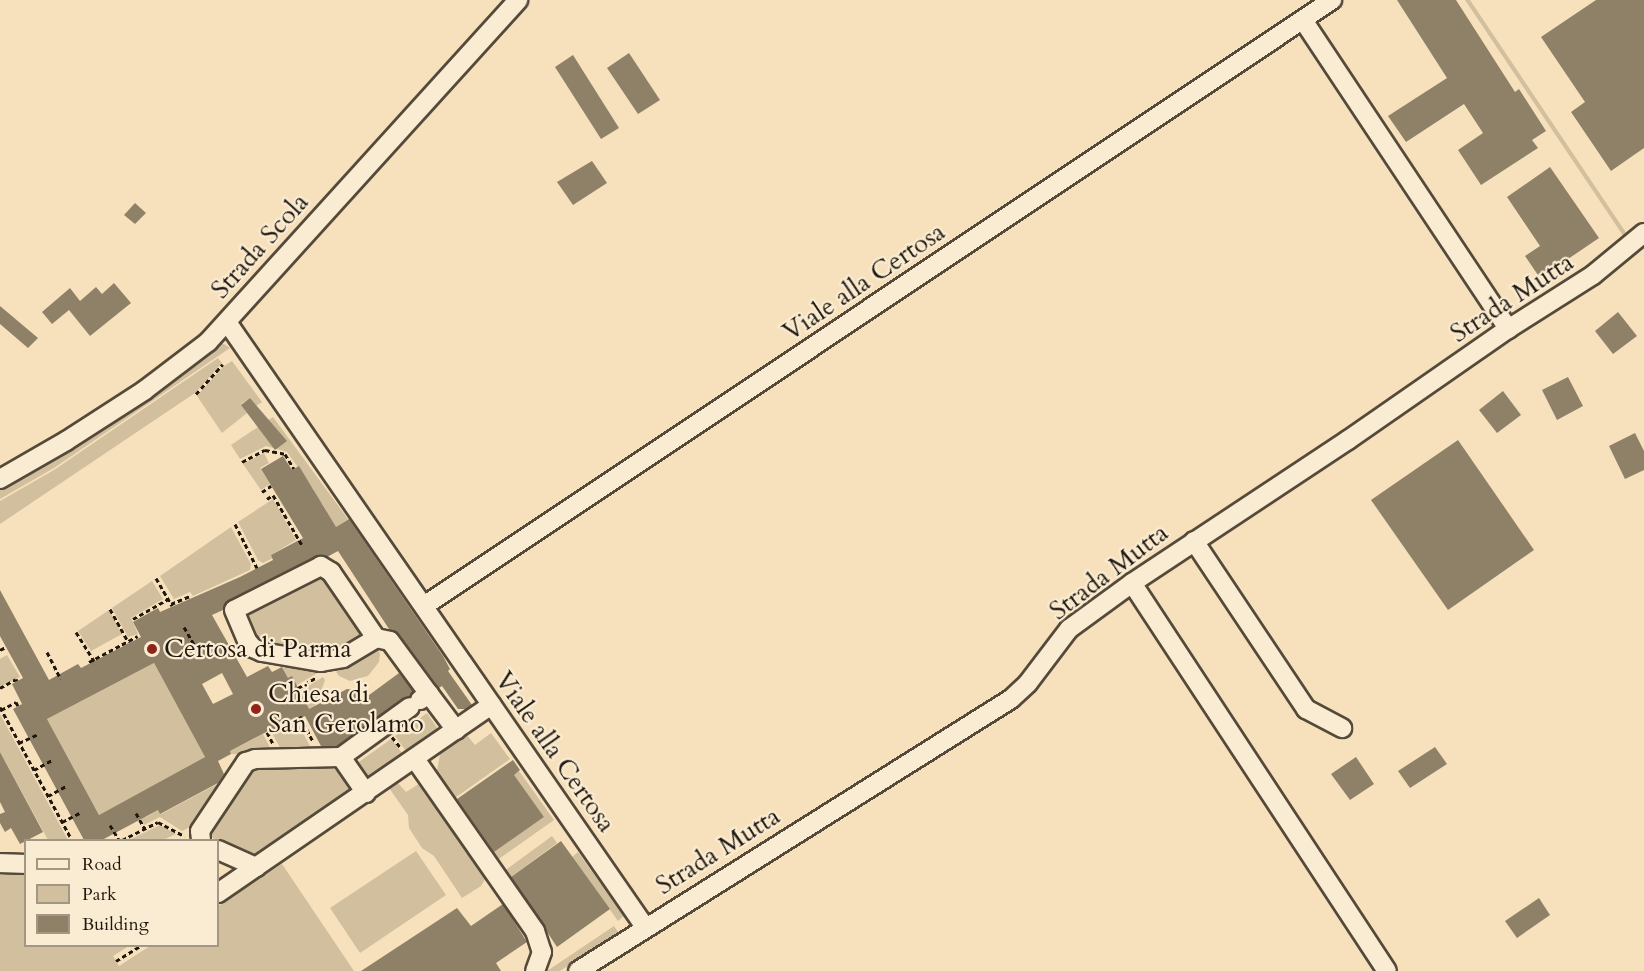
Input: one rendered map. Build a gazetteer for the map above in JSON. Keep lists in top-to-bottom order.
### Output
{
  "streets": {
    "street": ["Strada Scola", "Viale alla Certosa", "Strada Mutta"]
  },
  "crossings": [
    ["Strada Scola", "Viale alla Certosa"],
    ["Viale alla Certosa", "Strada Mutta"]
  ],
  "places": ["Certosa di Parma", "Chiesa di San Gerolamo"],
  "legend": ["Road", "Park", "Building"]
}
